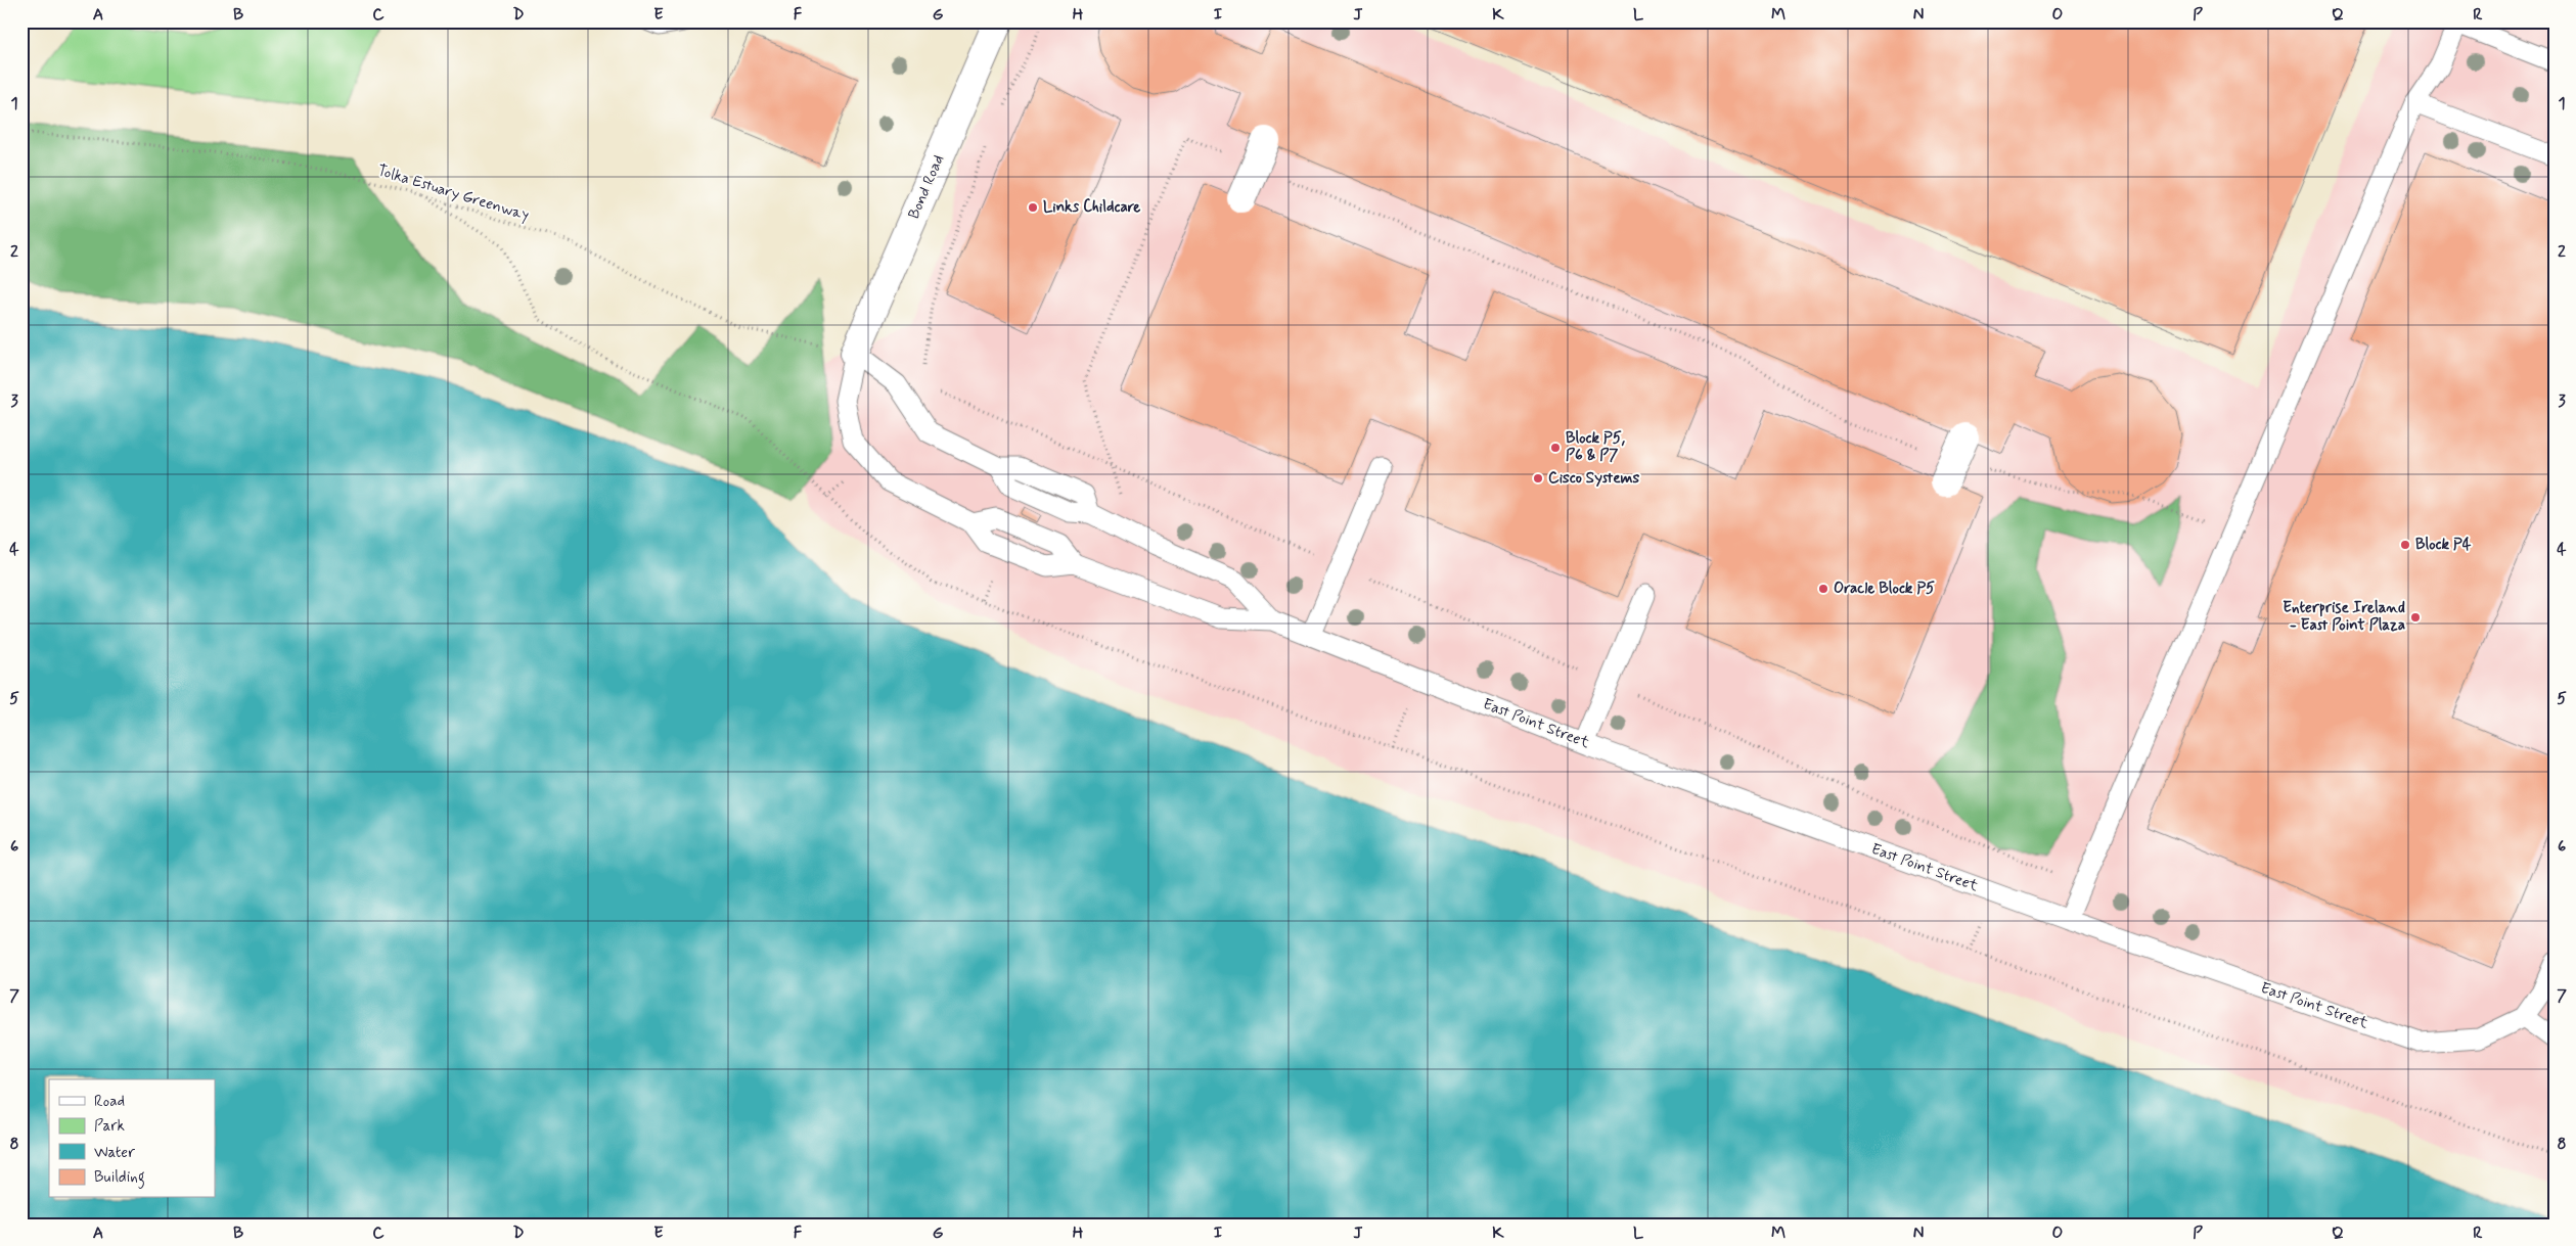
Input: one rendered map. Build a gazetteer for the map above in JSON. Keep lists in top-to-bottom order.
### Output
{
  "streets": {
    "street": ["Bond Road"],
    "lane": ["East Point Street"],
    "path": ["Tolka Estuary Greenway"]
  },
  "crossings": [
    ["Bond Road", "Tolka Estuary Greenway"]
  ],
  "places": [
    "Links Childcare",
    "Block P5, P6 & P7",
    "Cisco Systems",
    "Block P4",
    "Oracle Block P5",
    "Enterprise Ireland - East Point Plaza"
  ],
  "legend": [
    "Road",
    "Park",
    "Water",
    "Building"
  ],
  "grid": {
    "columns": [
      "A",
      "B",
      "C",
      "D",
      "E",
      "F",
      "G",
      "H",
      "I",
      "J",
      "K",
      "L",
      "M",
      "N",
      "O",
      "P",
      "Q",
      "R"
    ],
    "rows": [
      "1",
      "2",
      "3",
      "4",
      "5",
      "6",
      "7",
      "8"
    ]
  }
}
